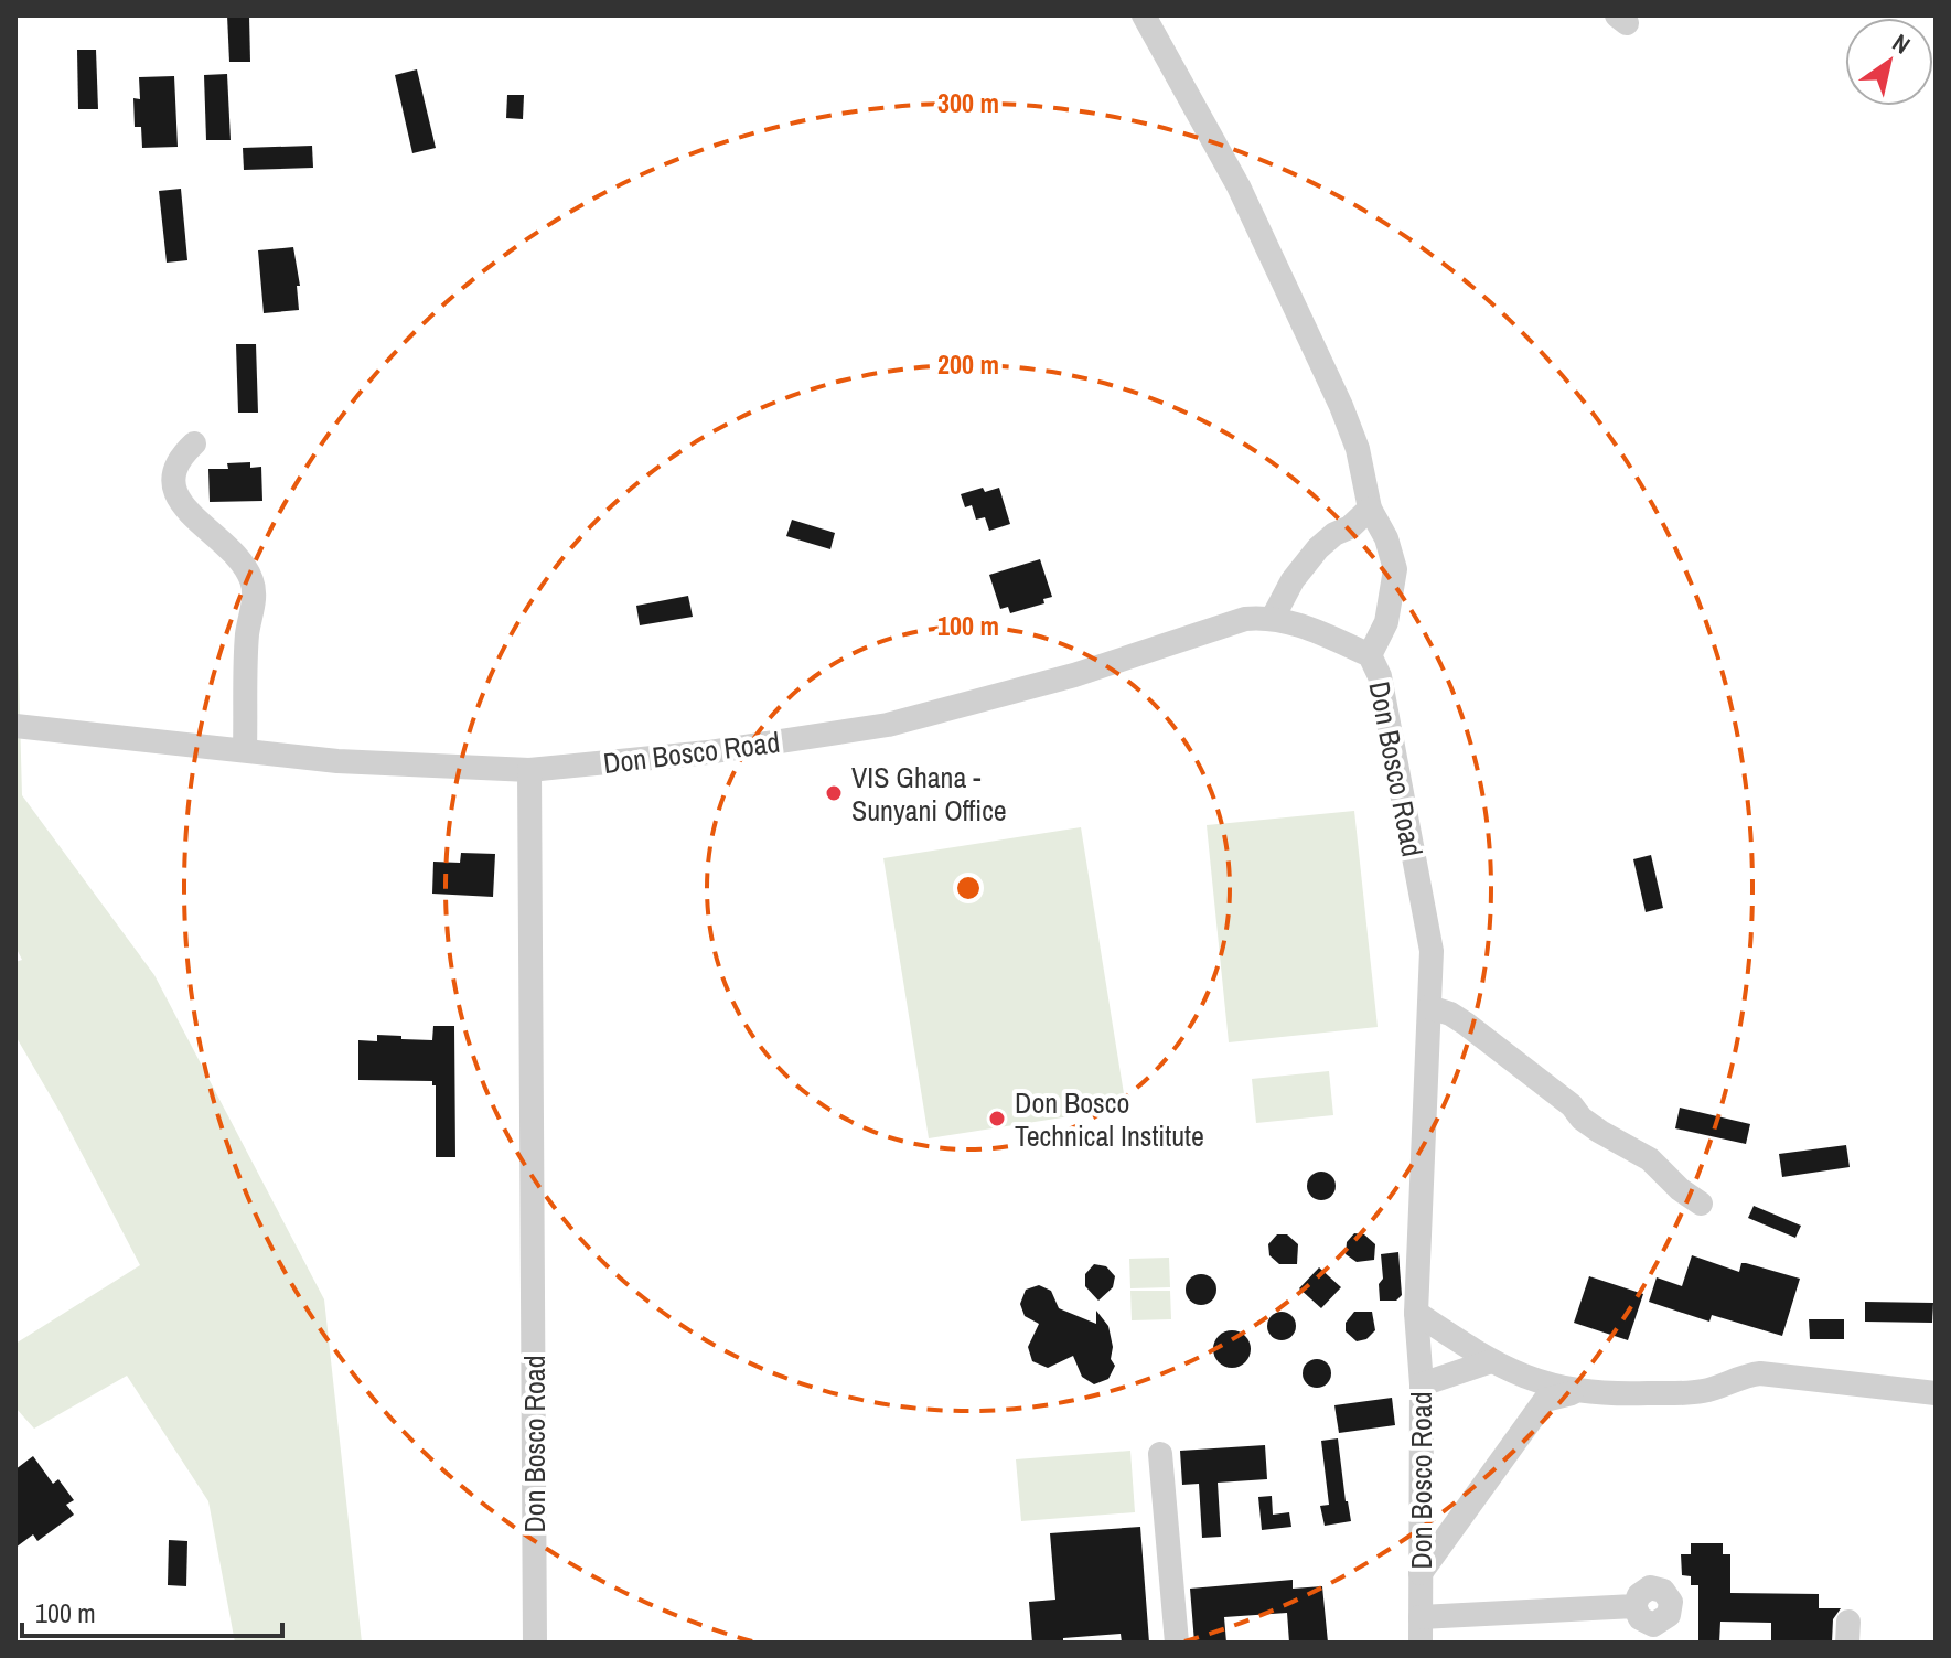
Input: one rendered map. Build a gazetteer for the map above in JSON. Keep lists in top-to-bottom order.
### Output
{
  "streets": {
    "street": ["Don Bosco Road"]
  },
  "places": ["VIS Ghana - Sunyani Office", "Don Bosco Technical Institute"],
  "scale_bar": "100 m",
  "north": "top right",
  "rings": ["300 m", "200 m", "100 m"]
}
